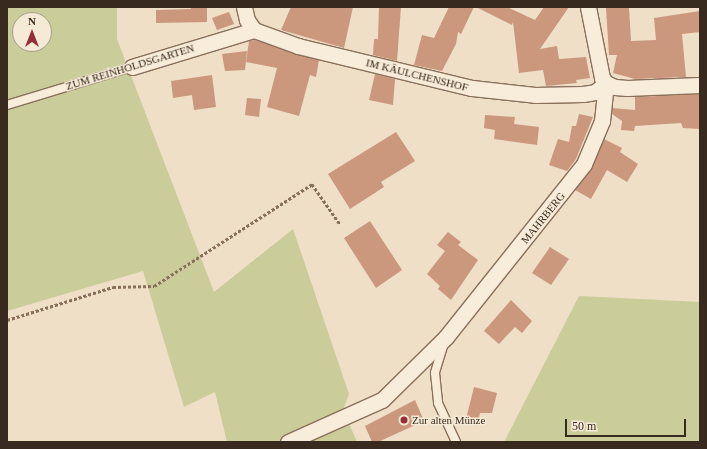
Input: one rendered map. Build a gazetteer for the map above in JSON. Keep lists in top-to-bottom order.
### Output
{
  "streets": {
    "street": ["ZUM REINHOLDSGARTEN", "IM KÄULCHENSHOF", "MAHRBERG"]
  },
  "crossings": [
    ["ZUM REINHOLDSGARTEN", "IM KÄULCHENSHOF"],
    ["IM KÄULCHENSHOF", "MAHRBERG"]
  ],
  "places": ["Zur alten Münze"],
  "scale_bar": "50 m",
  "north": "top"
}
